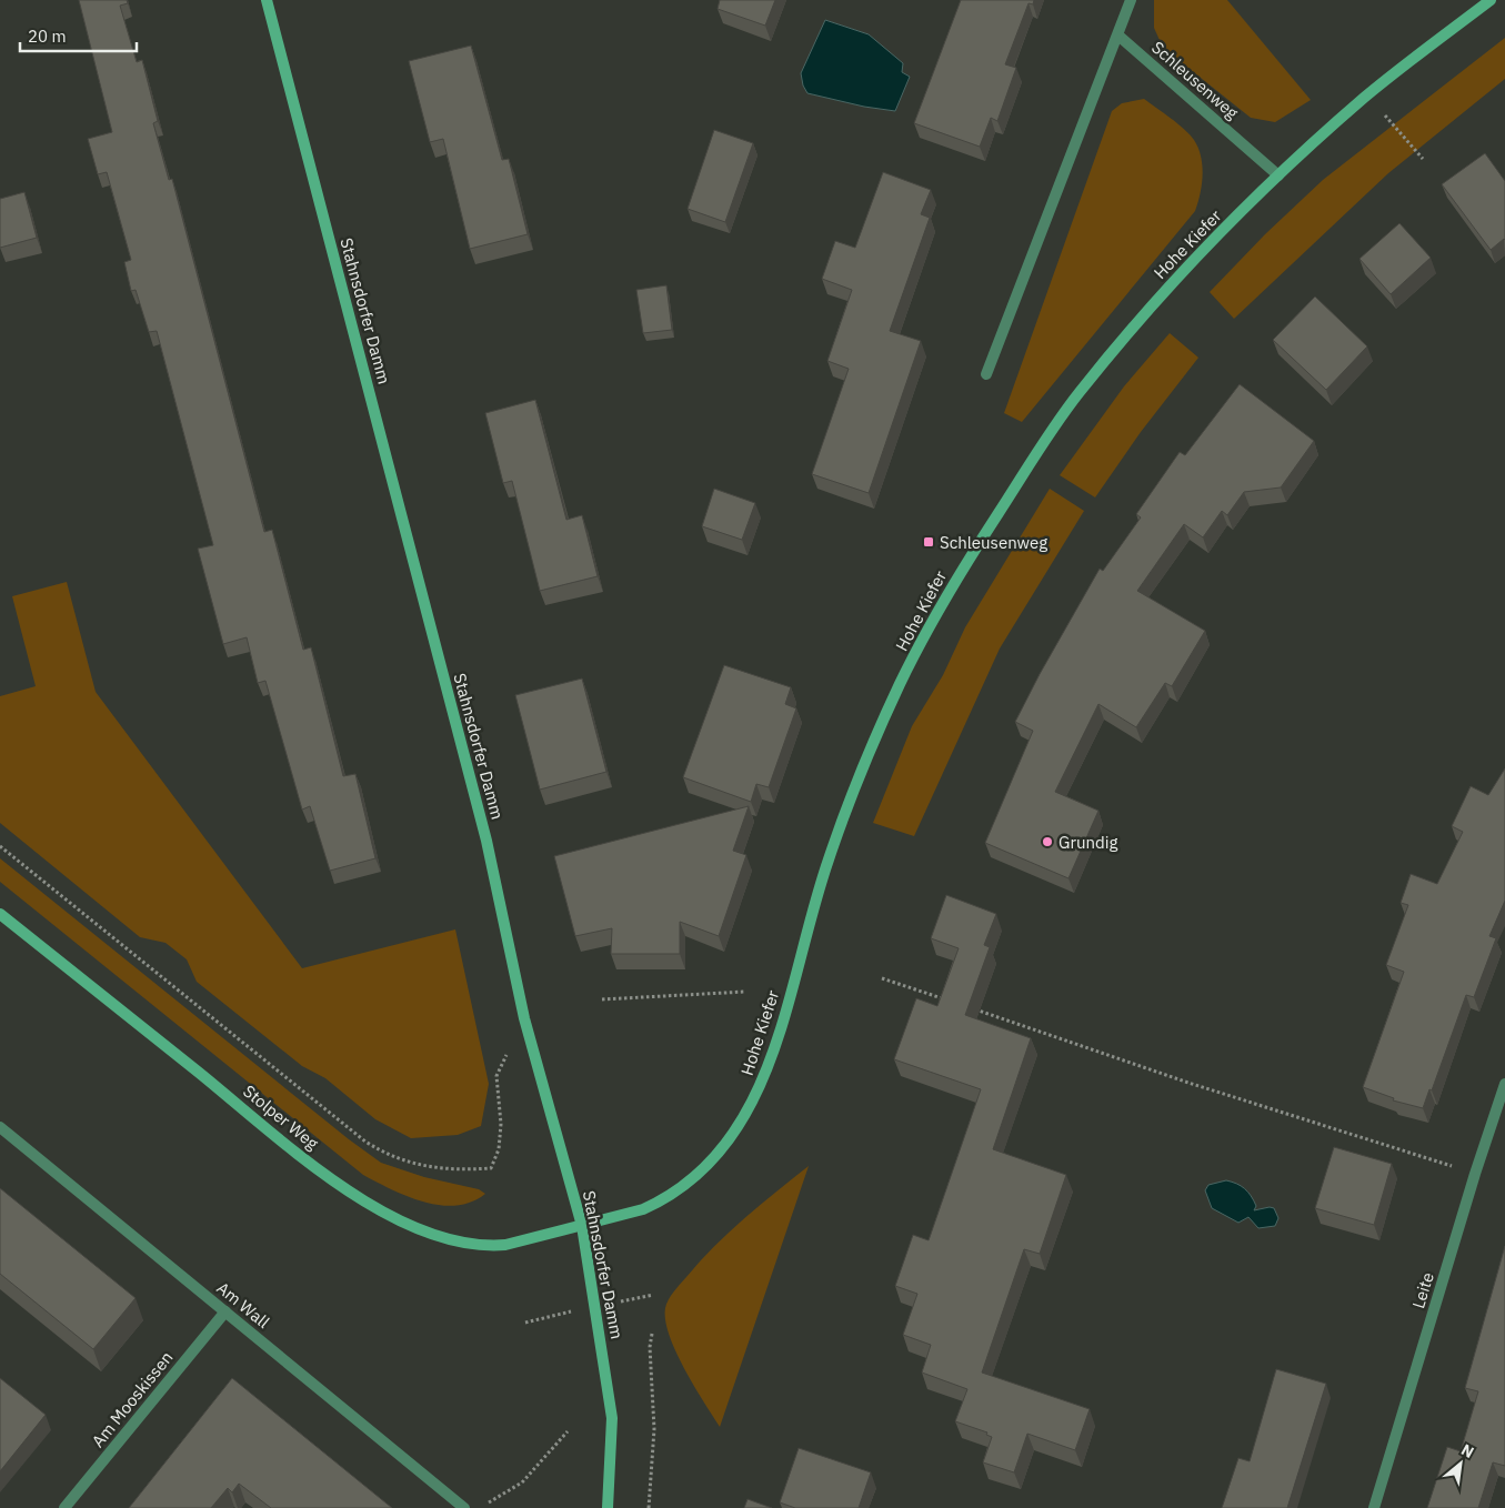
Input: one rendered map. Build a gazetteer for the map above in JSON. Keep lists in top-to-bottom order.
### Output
{
  "streets": {
    "street": [
      "Schleusenweg",
      "Hohe Kiefer",
      "Stahnsdorfer Damm",
      "Stolper Weg",
      "Leite",
      "Am Wall",
      "Am Mooskissen"
    ]
  },
  "crossings": [
    ["Schleusenweg", "Hohe Kiefer"],
    ["Hohe Kiefer", "Stahnsdorfer Damm"],
    ["Hohe Kiefer", "Stolper Weg"],
    ["Stahnsdorfer Damm", "Stolper Weg"],
    ["Am Wall", "Am Mooskissen"]
  ],
  "places": {
    "transit": ["Schleusenweg"],
    "other": ["Grundig"]
  },
  "scale_bar": "20 m",
  "north": "top right"
}
